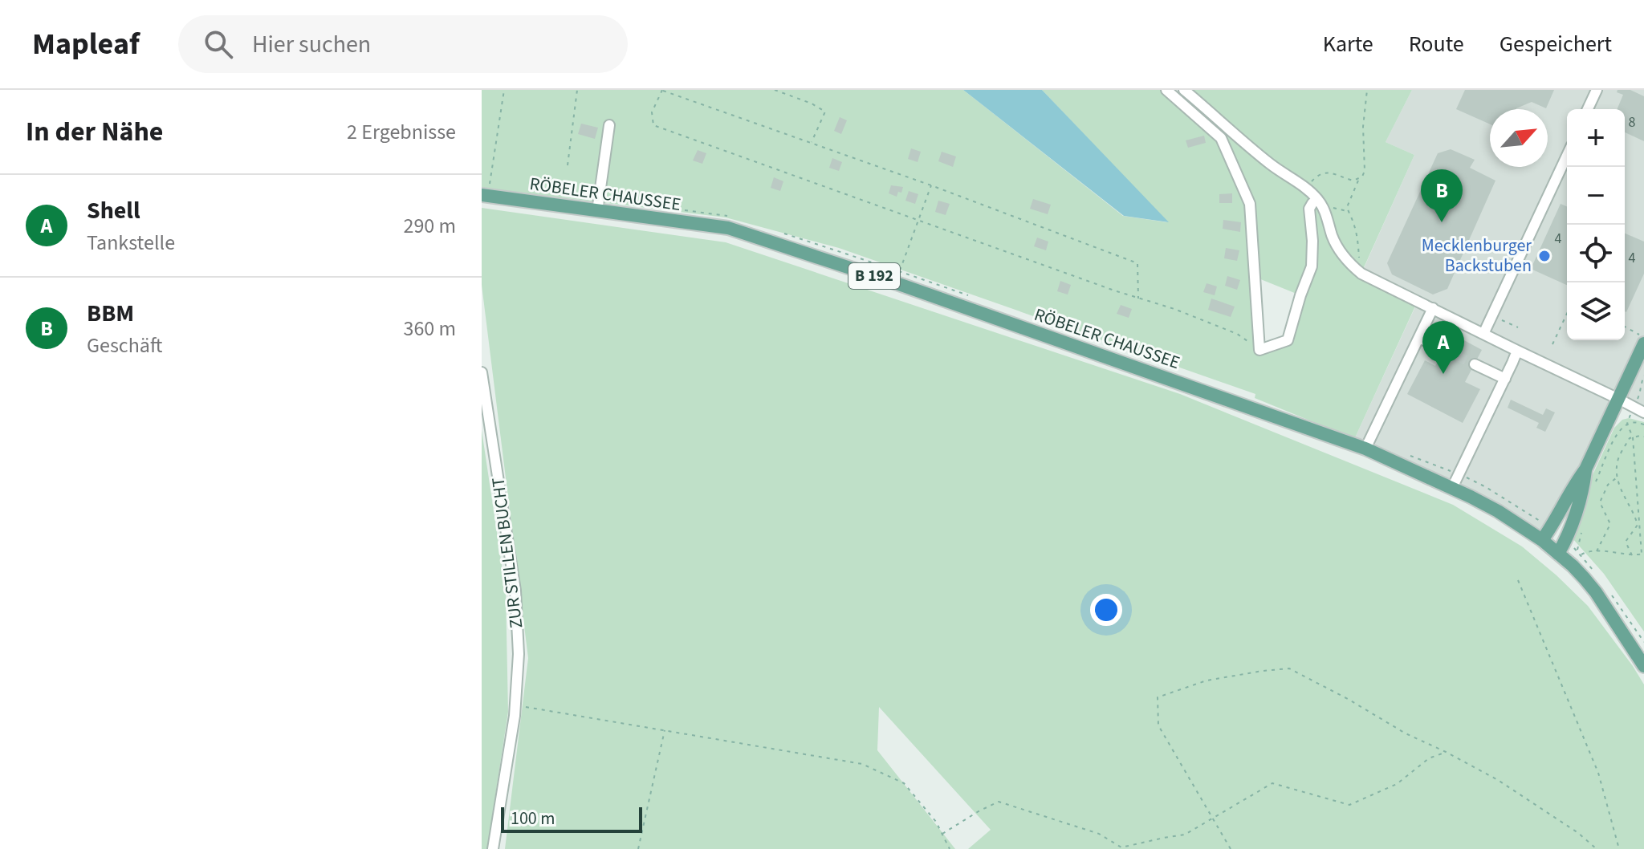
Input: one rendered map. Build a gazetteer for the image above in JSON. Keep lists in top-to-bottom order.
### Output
{
  "streets": {
    "main road": ["RÖBELER CHAUSSEE", "B 192"],
    "street": ["ZUR STILLEN BUCHT"]
  },
  "places": ["Mecklenburger Backstuben"],
  "house_numbers": ["8", "4", "4"],
  "scale_bar": "100 m",
  "north": "top right",
  "page": {
    "header": "Mapleaf",
    "search": "Hier suchen",
    "nav": ["Karte", "Route", "Gespeichert"],
    "heading": ["In der Nähe", "2 Ergebnisse"],
    "map_buttons": ["+", "−"],
    "pins": ["B", "A"],
    "list": [
      {
        "mark": "A",
        "name": "Shell",
        "note": "Tankstelle",
        "value": "290 m"
      },
      {
        "mark": "B",
        "name": "BBM",
        "note": "Geschäft",
        "value": "360 m"
      }
    ],
    "scale": "100 m"
  }
}
